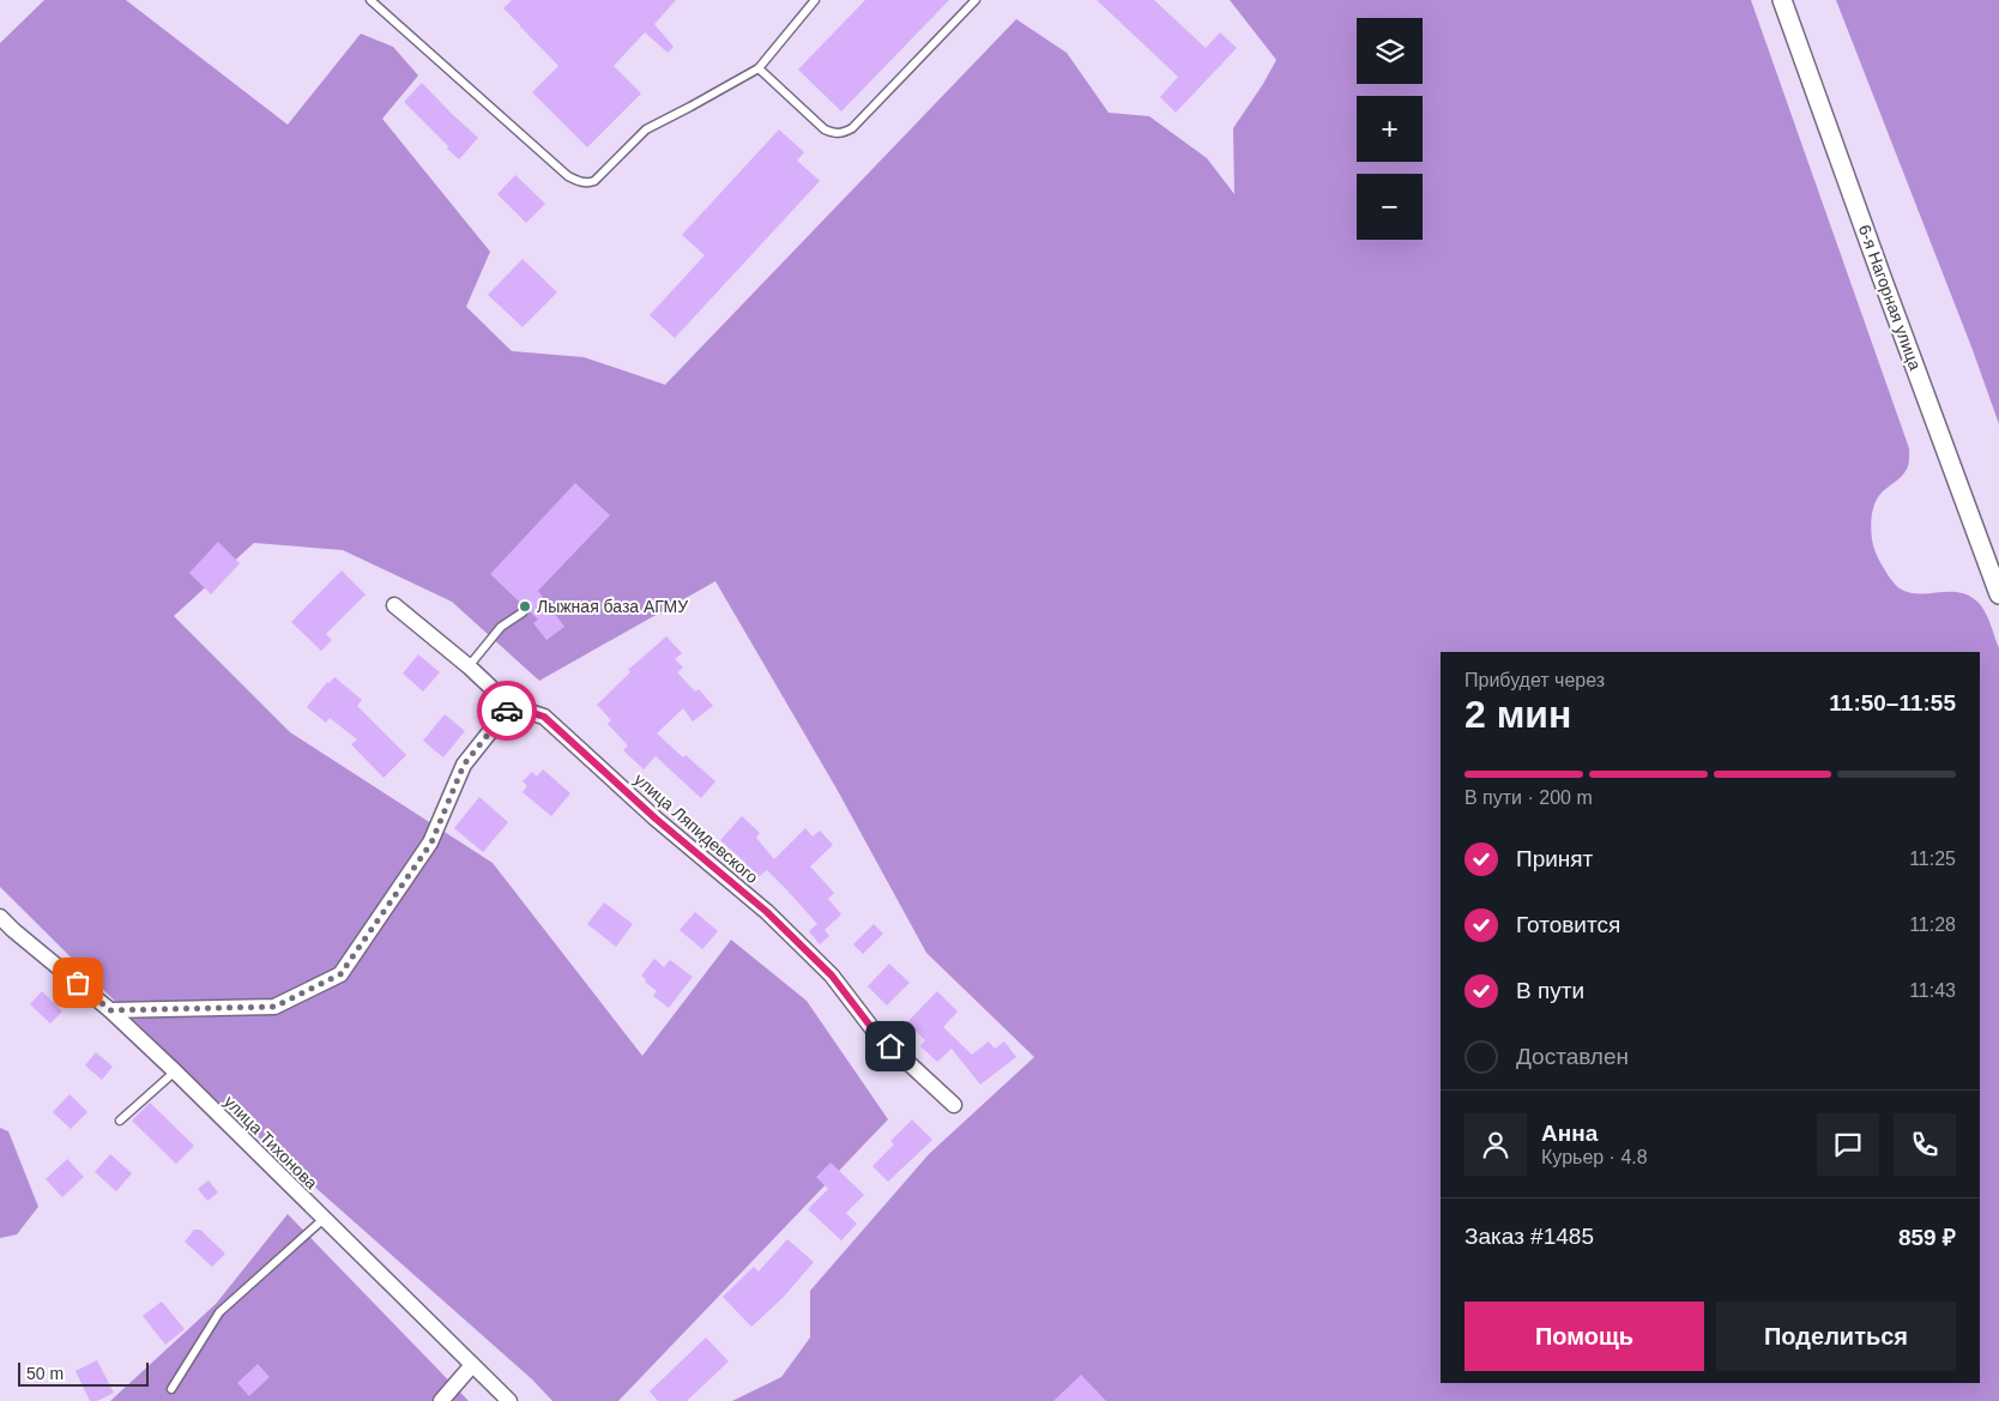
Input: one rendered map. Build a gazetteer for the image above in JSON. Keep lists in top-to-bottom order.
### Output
{
  "streets": {
    "street": ["6-я Нагорная улица", "улица Ляпидевского", "улица Тихонова"]
  },
  "places": ["Лыжная база АГМУ"],
  "scale_bar": "50 m",
  "page": {
    "map_buttons": ["+", "−"],
    "heading": ["2 мин", "Прибудет через", "11:50–11:55"],
    "panel": [
      "Анна",
      "Курьер · 4.8",
      "Заказ #1485",
      "859 ₽"
    ],
    "bar": "В пути · 200 m",
    "list": [
      ["Принят", "11:25"],
      ["Готовится", "11:28"],
      ["В пути", "11:43"],
      "Доставлен"
    ],
    "buttons": ["Помощь", "Поделиться"],
    "scale": "50 m"
  }
}
